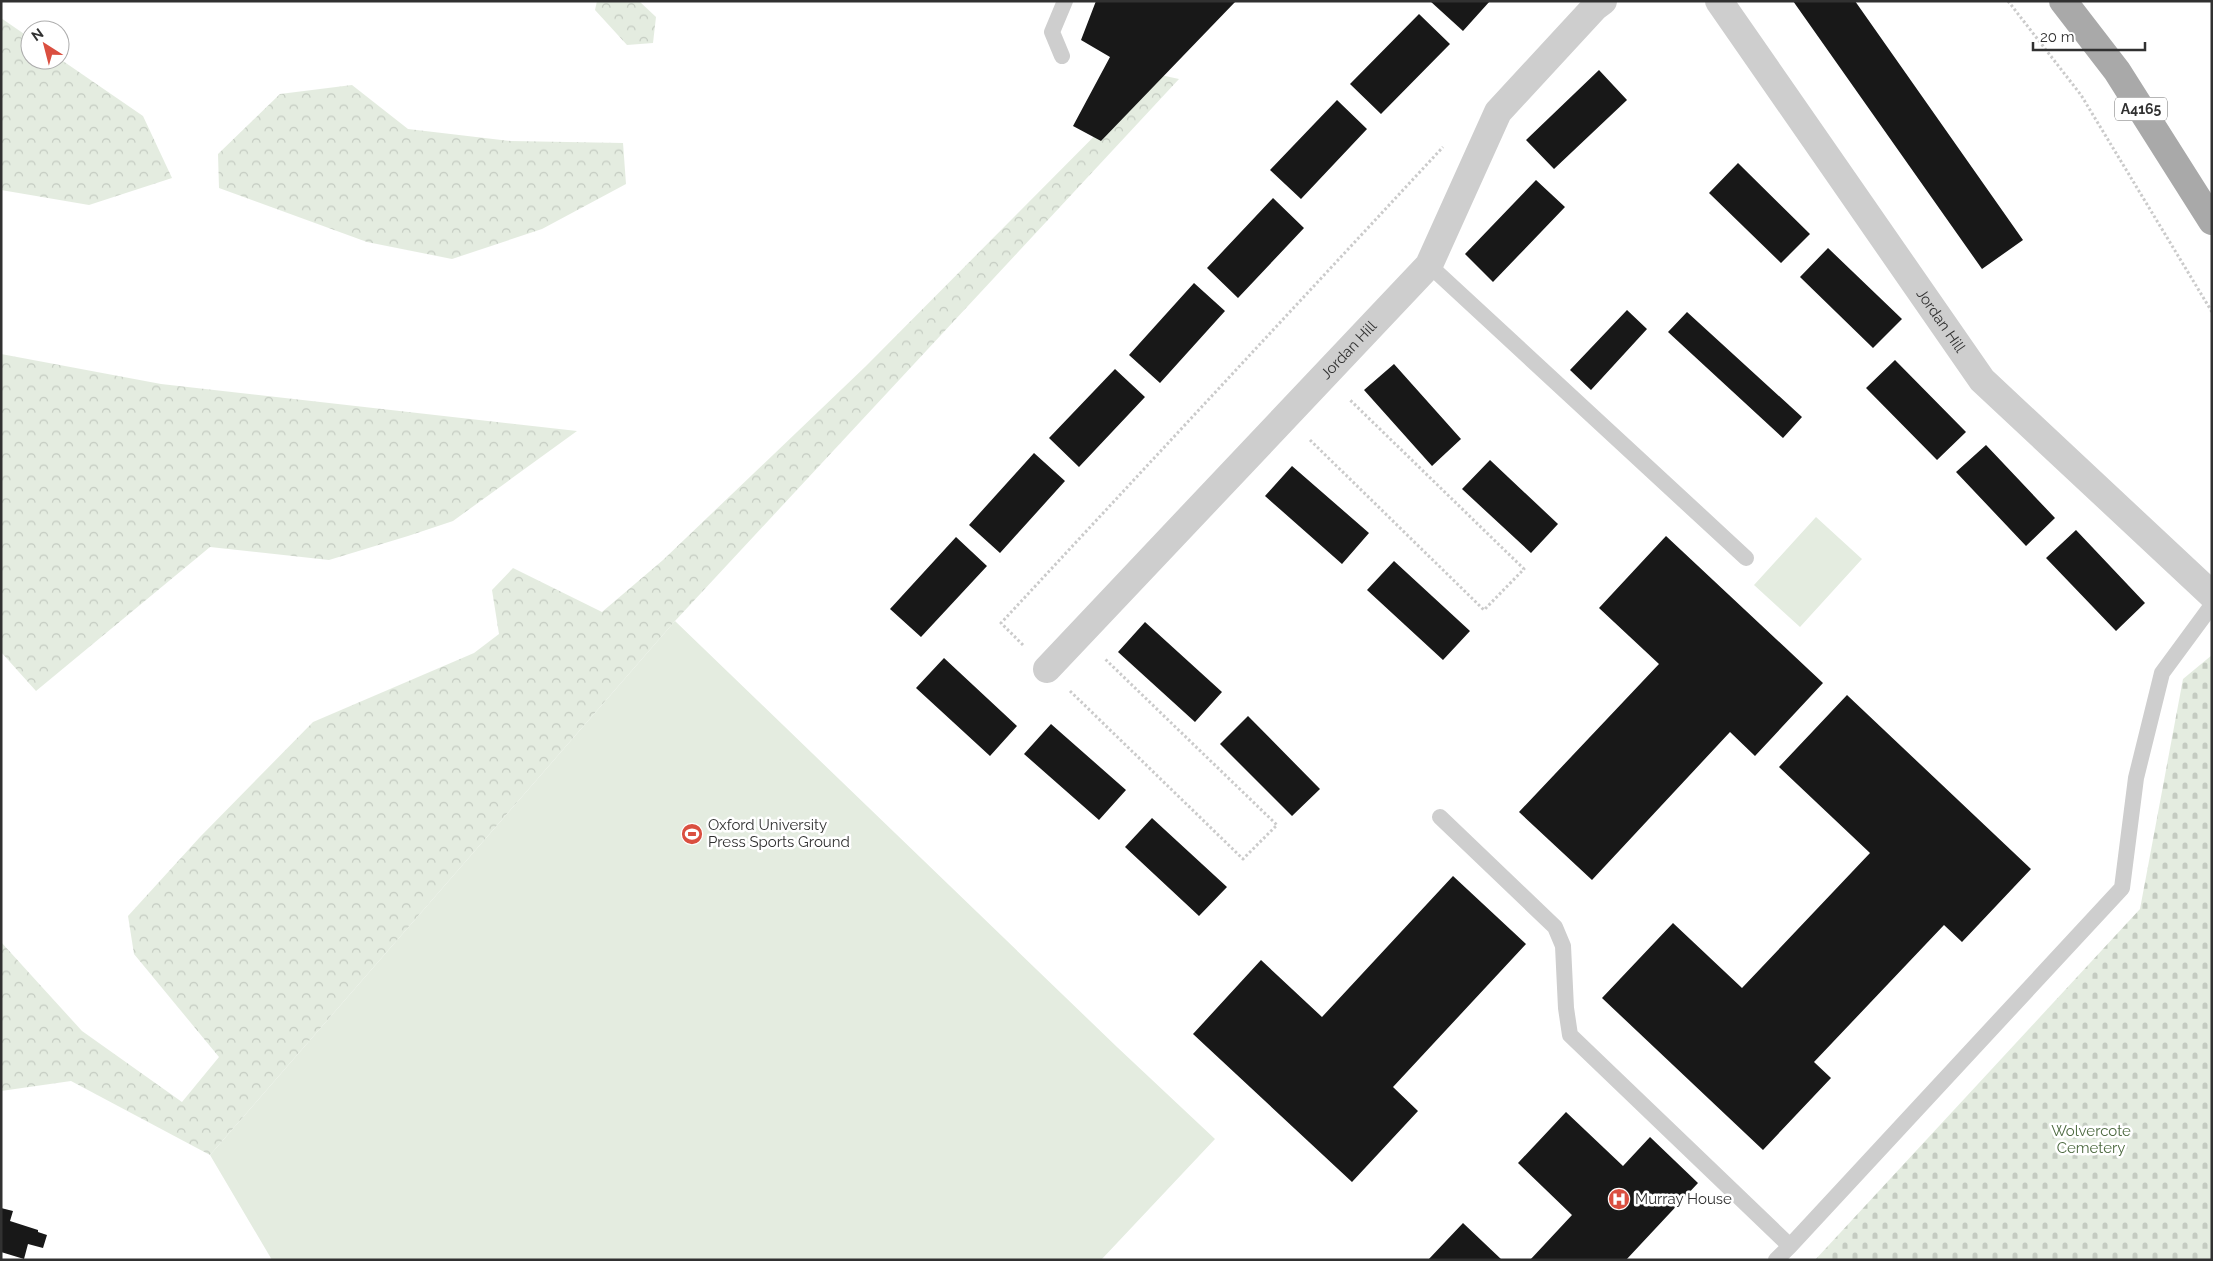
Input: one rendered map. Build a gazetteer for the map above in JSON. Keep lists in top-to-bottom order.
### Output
{
  "streets": {
    "main road": ["A4165"],
    "street": ["Jordan Hill"]
  },
  "parks": ["Wolvercote Cemetery"],
  "places": {
    "sports": ["Oxford University Press Sports Ground"],
    "hospital": ["Murray House"]
  },
  "scale_bar": "20 m",
  "north": "top left"
}
